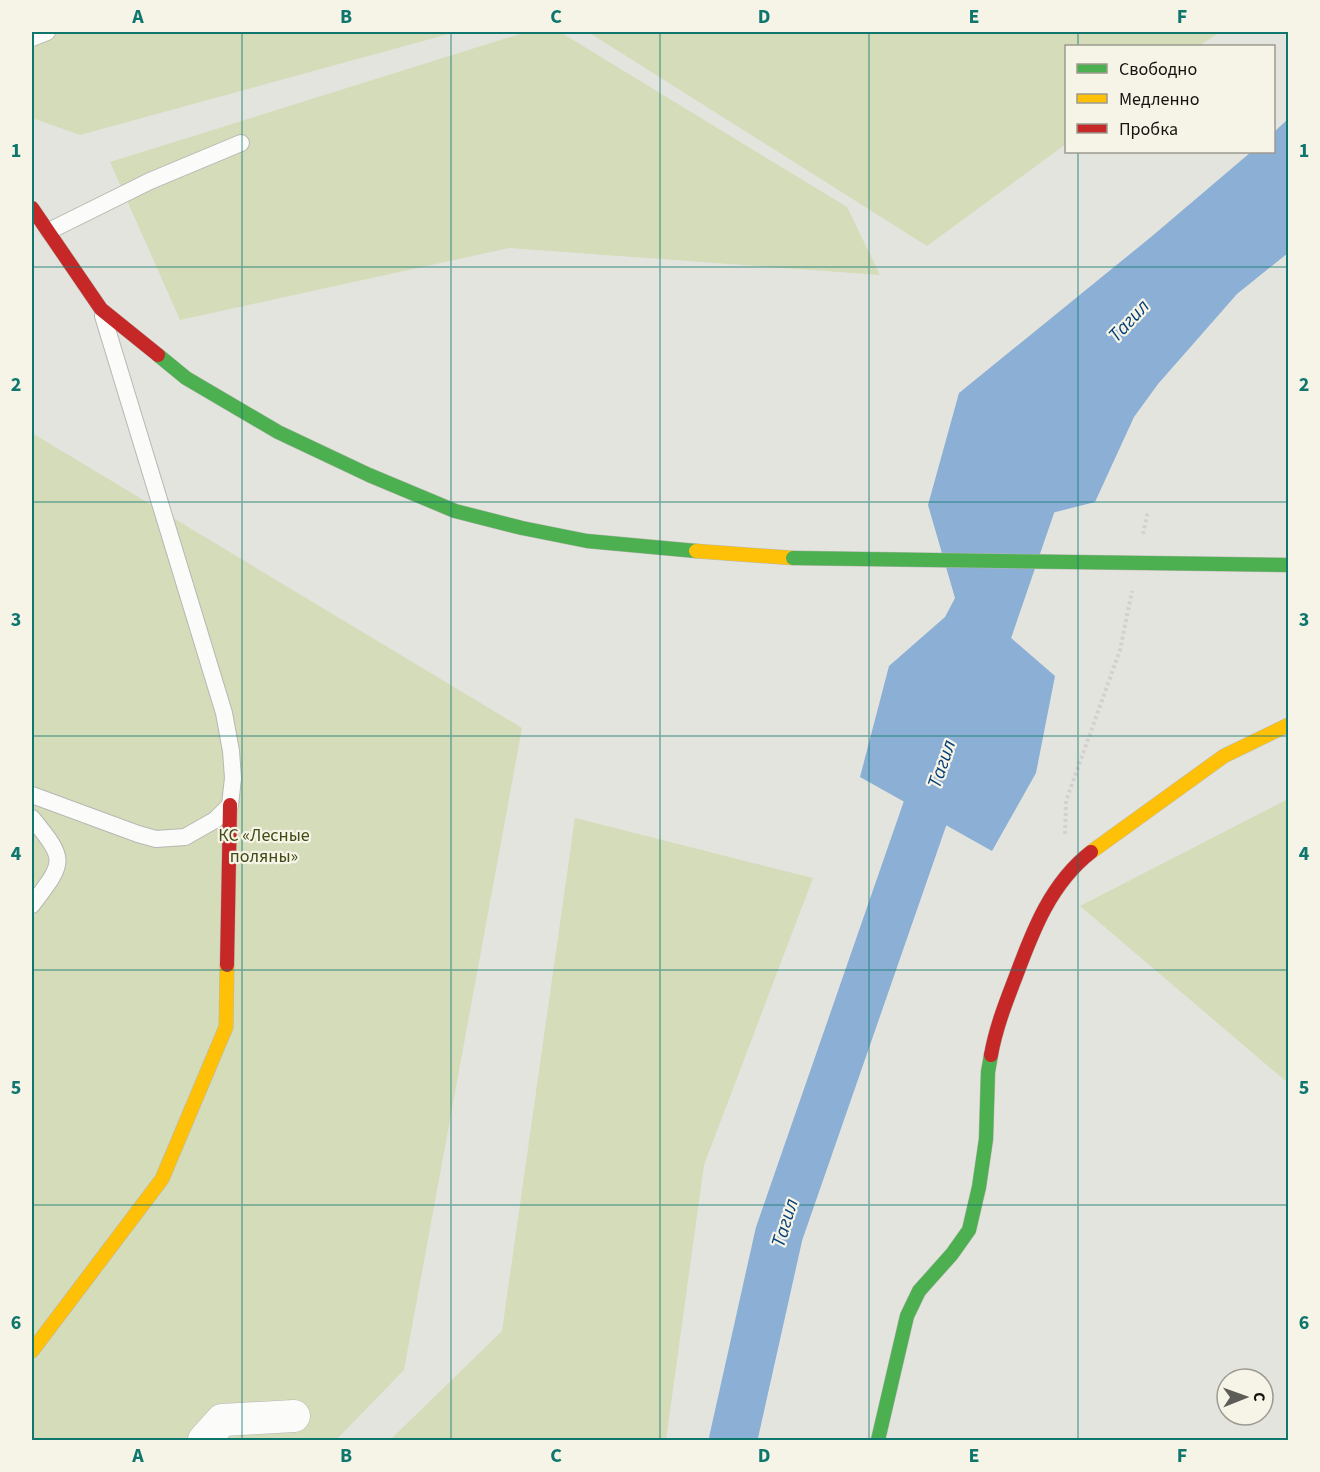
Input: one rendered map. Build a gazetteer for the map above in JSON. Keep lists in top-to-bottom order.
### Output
{
  "water": ["Тагил"],
  "parks": ["КС «Лесные поляны»"],
  "legend": ["Свободно", "Медленно", "Пробка"],
  "north": "right",
  "grid": {
    "columns": [
      "A",
      "B",
      "C",
      "D",
      "E",
      "F"
    ],
    "rows": [
      "1",
      "2",
      "3",
      "4",
      "5",
      "6"
    ]
  }
}
